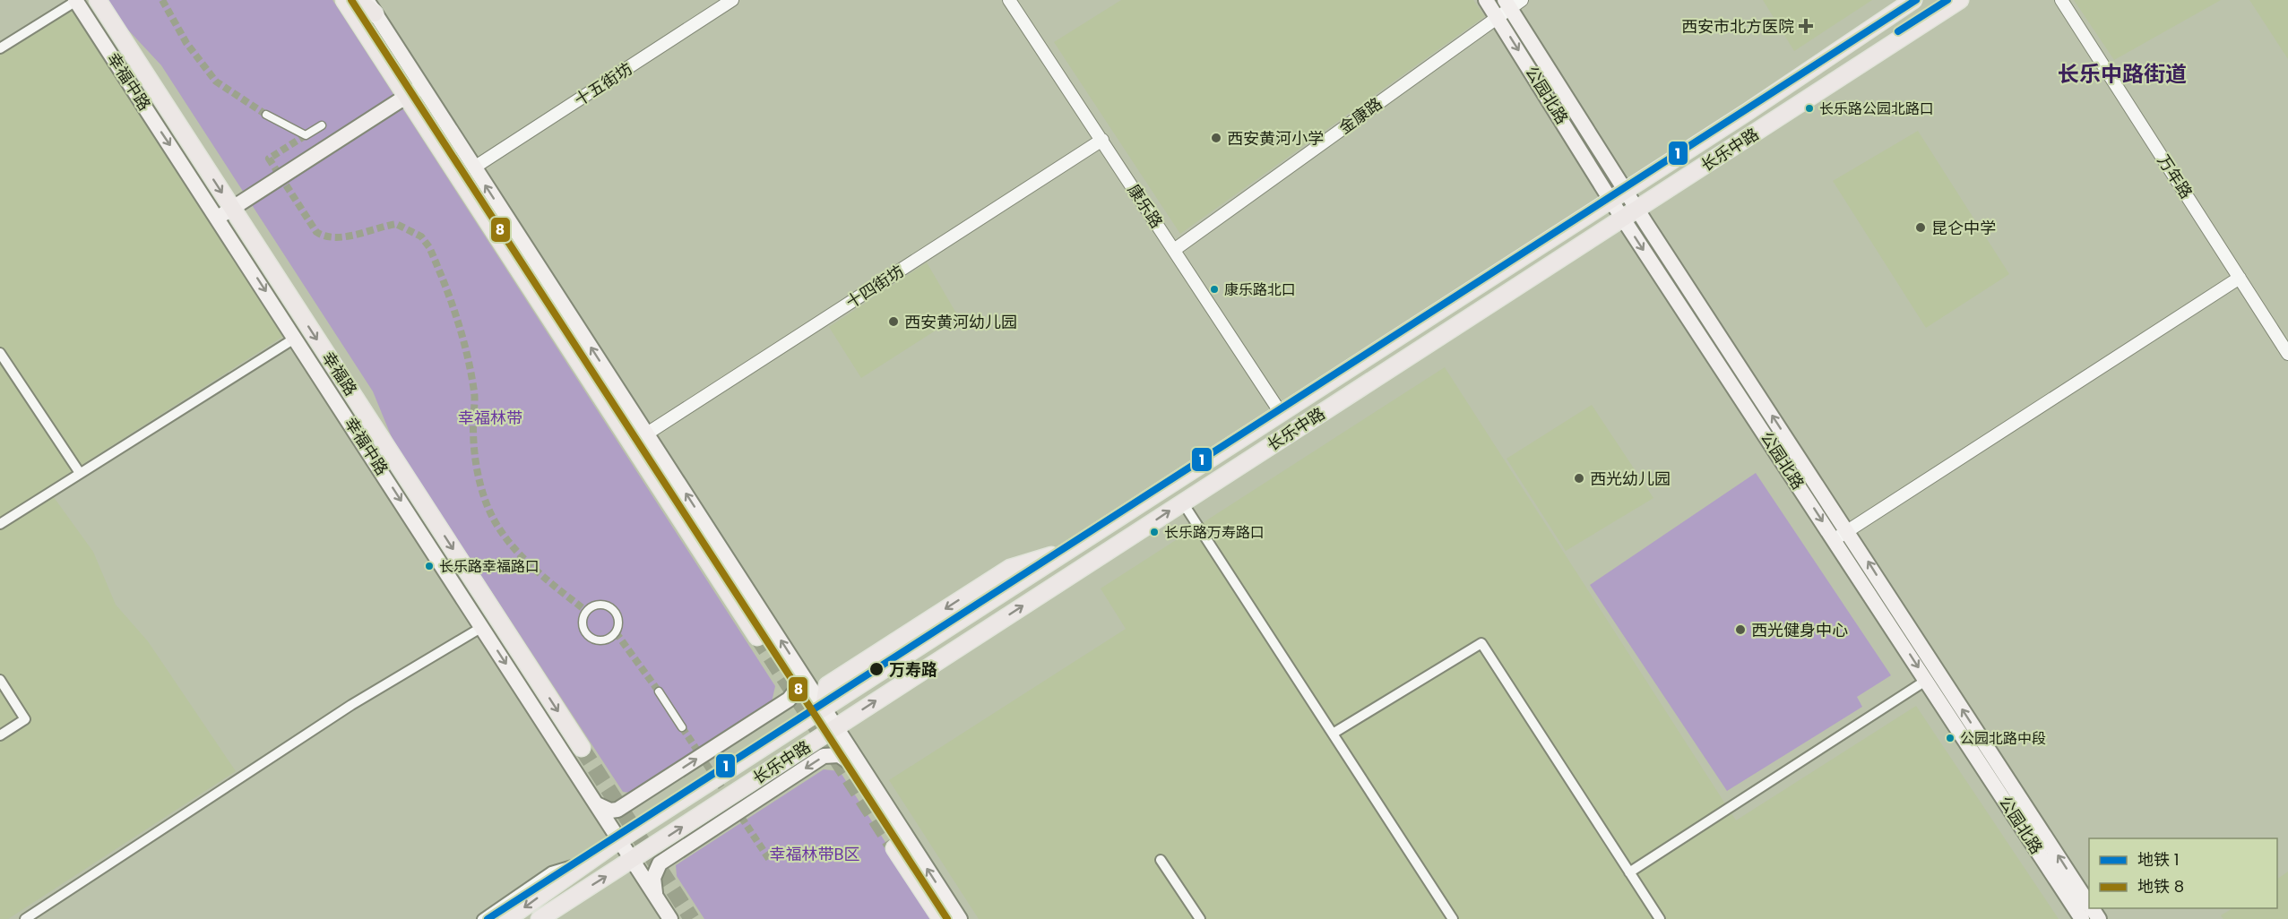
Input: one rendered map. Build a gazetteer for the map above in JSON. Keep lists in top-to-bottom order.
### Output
{
  "streets": {
    "main road": [
      "幸福中路",
      "公园北路",
      "长乐中路",
      "幸福路"
    ],
    "street": [
      "十五街坊",
      "金康路",
      "万年路",
      "康乐路",
      "十四街坊"
    ]
  },
  "crossings": [
    ["幸福中路", "长乐中路"],
    ["幸福中路", "幸福路"],
    ["公园北路", "金康路"],
    ["公园北路", "长乐中路"],
    ["金康路", "康乐路"],
    ["长乐中路", "康乐路"],
    ["康乐路", "十四街坊"]
  ],
  "one_way": ["幸福中路", "幸福路"],
  "districts": ["长乐中路街道"],
  "parks": ["幸福林带", "幸福林带B区"],
  "places": {
    "health": ["西安市北方医院"],
    "other": [
      "长乐路公园北路口",
      "西安黄河小学",
      "昆仑中学",
      "康乐路北口",
      "西安黄河幼儿园",
      "西光幼儿园",
      "长乐路万寿路口",
      "长乐路幸福路口",
      "西光健身中心",
      "万寿路",
      "公园北路中段"
    ]
  },
  "lines": ["metro line 1", "metro line 8"],
  "legend": ["地铁 1", "地铁 8"]
}
